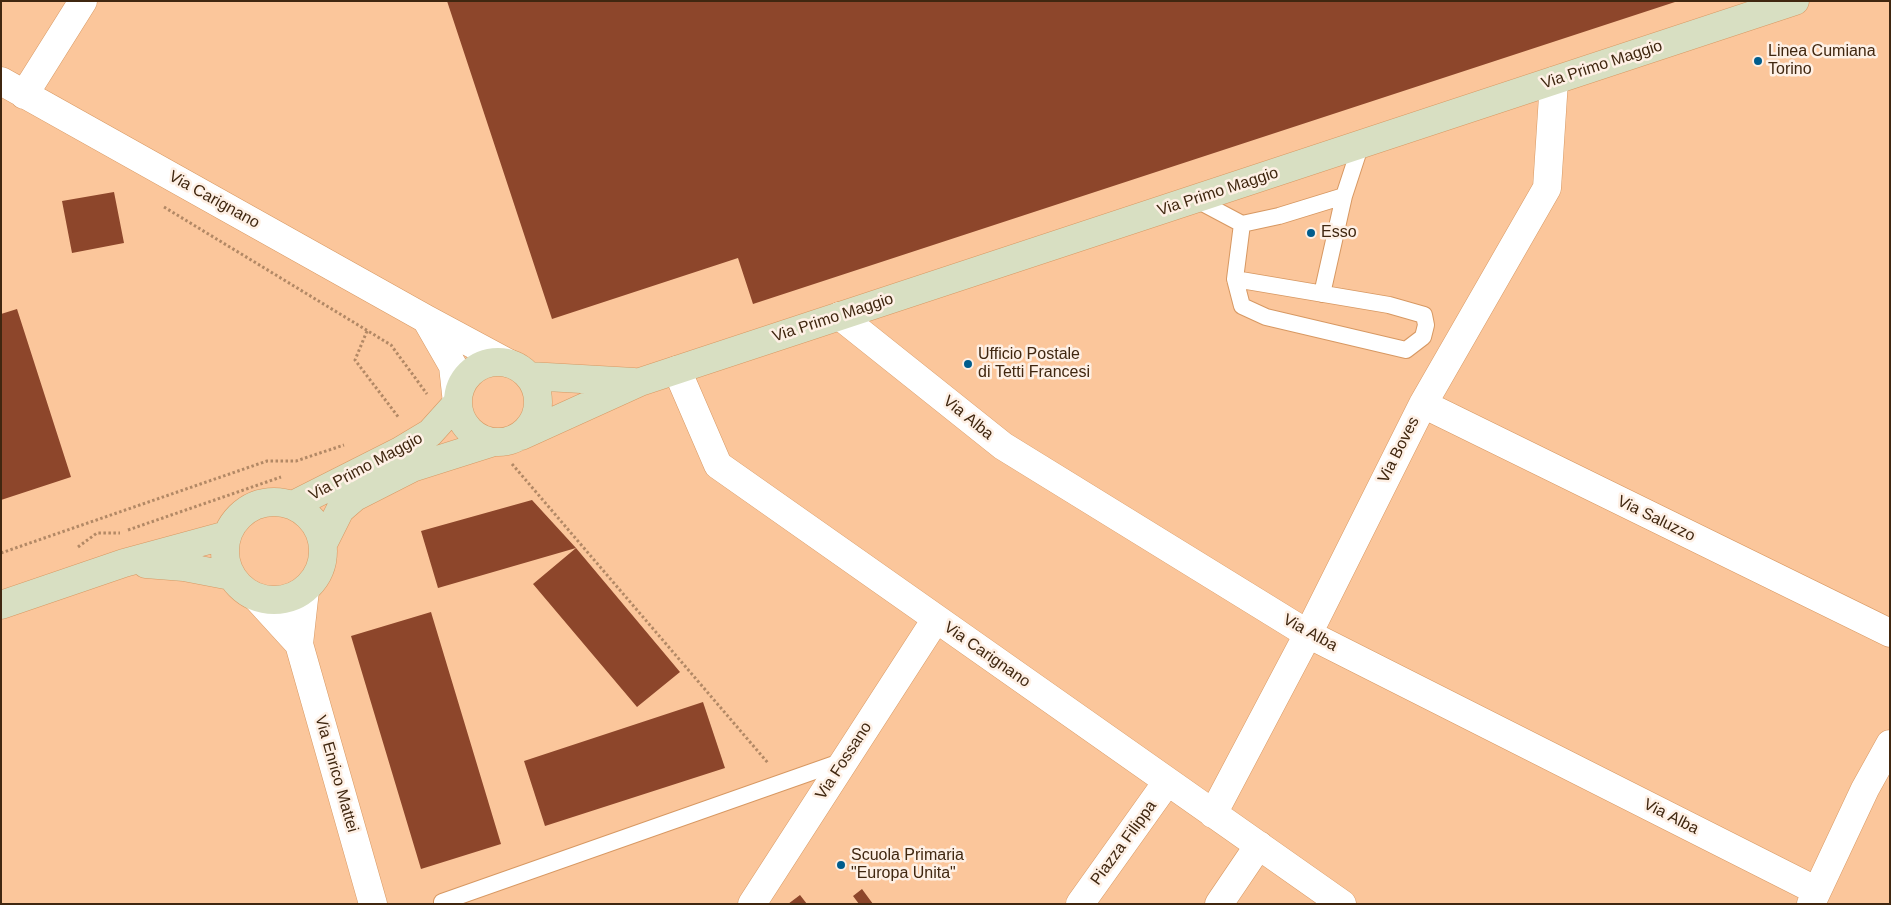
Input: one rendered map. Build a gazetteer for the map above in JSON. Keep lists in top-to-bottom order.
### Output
{
  "streets": {
    "main road": ["Via Primo Maggio"],
    "street": [
      "Via Carignano",
      "Via Alba",
      "Via Boves",
      "Via Saluzzo",
      "Via Fossano",
      "Via Enrico Mattei",
      "Piazza Filippa"
    ]
  },
  "crossings": [
    ["Via Primo Maggio", "Via Carignano"],
    ["Via Primo Maggio", "Via Alba"],
    ["Via Primo Maggio", "Via Boves"],
    ["Via Primo Maggio", "Via Enrico Mattei"],
    ["Via Carignano", "Via Boves"],
    ["Via Carignano", "Via Fossano"],
    ["Via Carignano", "Piazza Filippa"],
    ["Via Alba", "Via Boves"],
    ["Via Boves", "Via Saluzzo"]
  ],
  "places": [
    "Linea Cumiana Torino",
    "Esso",
    "Ufficio Postale di Tetti Francesi",
    "Scuola Primaria \"Europa Unita\""
  ]
}
